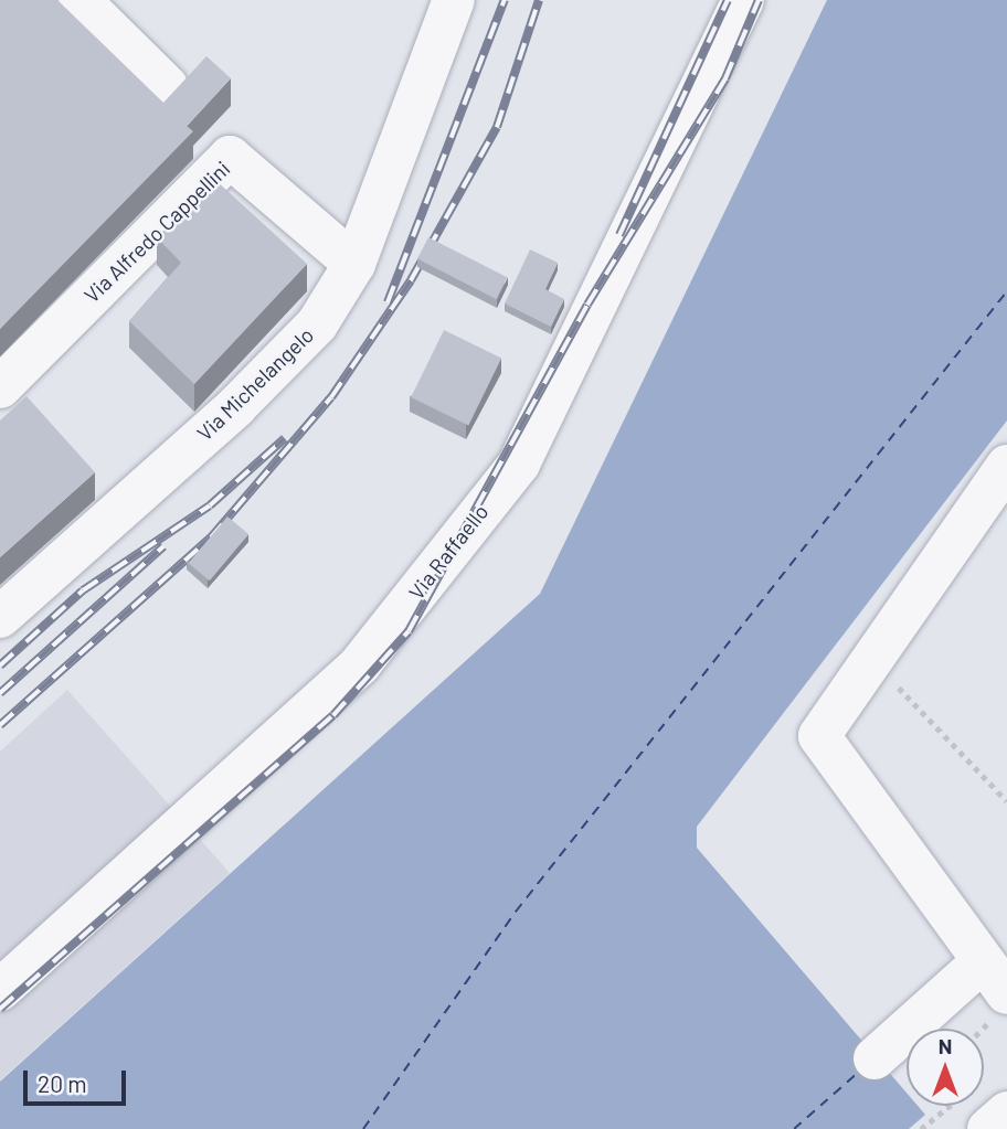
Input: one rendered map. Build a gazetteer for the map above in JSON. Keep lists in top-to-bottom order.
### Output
{
  "streets": {
    "lane": ["Via Alfredo Cappellini", "Via Michelangelo", "Via Raffaello"]
  },
  "crossings": [
    ["Via Alfredo Cappellini", "Via Michelangelo"]
  ],
  "scale_bar": "20 m",
  "north": "top"
}
